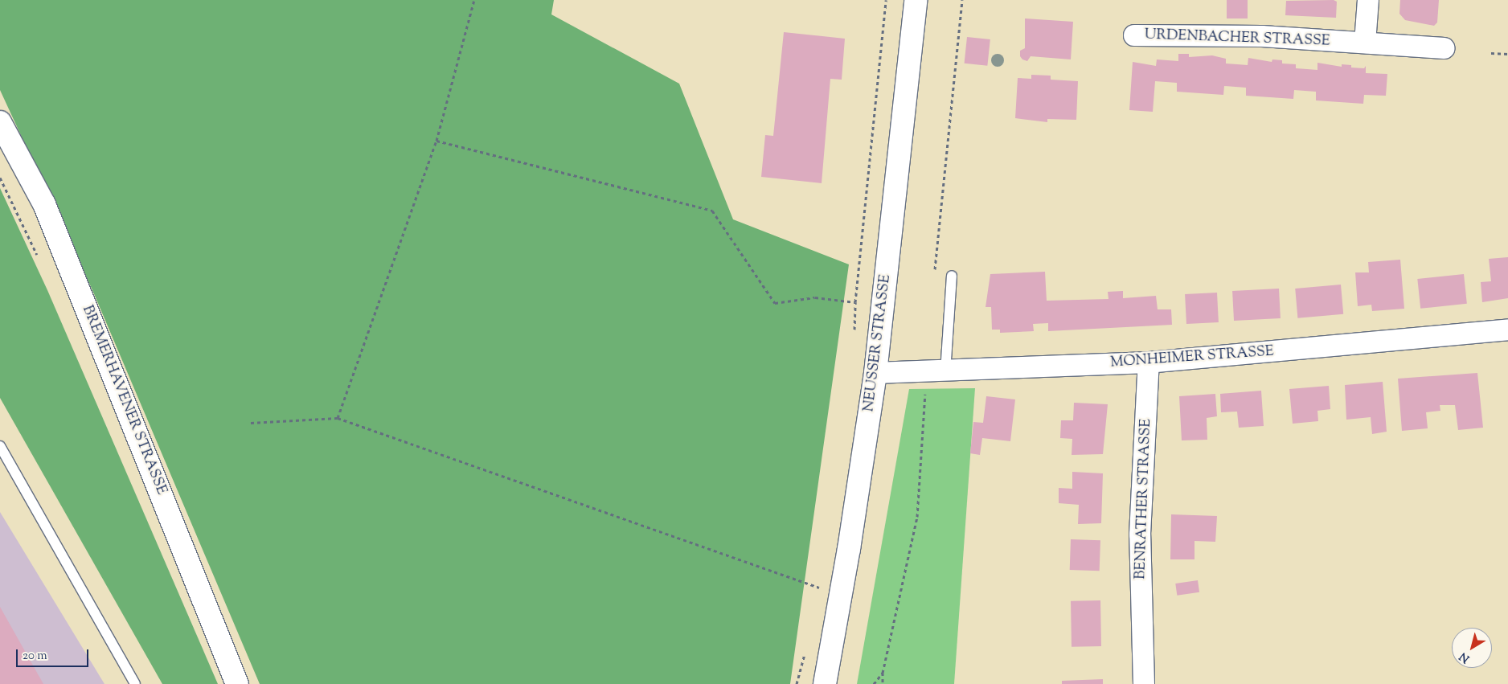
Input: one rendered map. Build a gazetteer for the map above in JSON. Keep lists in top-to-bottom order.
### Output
{
  "streets": {
    "main road": ["NEUSSER STRASSE", "BREMERHAVENER STRASSE"],
    "street": ["URDENBACHER STRASSE", "MONHEIMER STRASSE", "BENRATHER STRASSE"]
  },
  "crossings": [
    ["NEUSSER STRASSE", "MONHEIMER STRASSE"],
    ["MONHEIMER STRASSE", "BENRATHER STRASSE"]
  ],
  "scale_bar": "20 m",
  "north": "bottom left"
}
